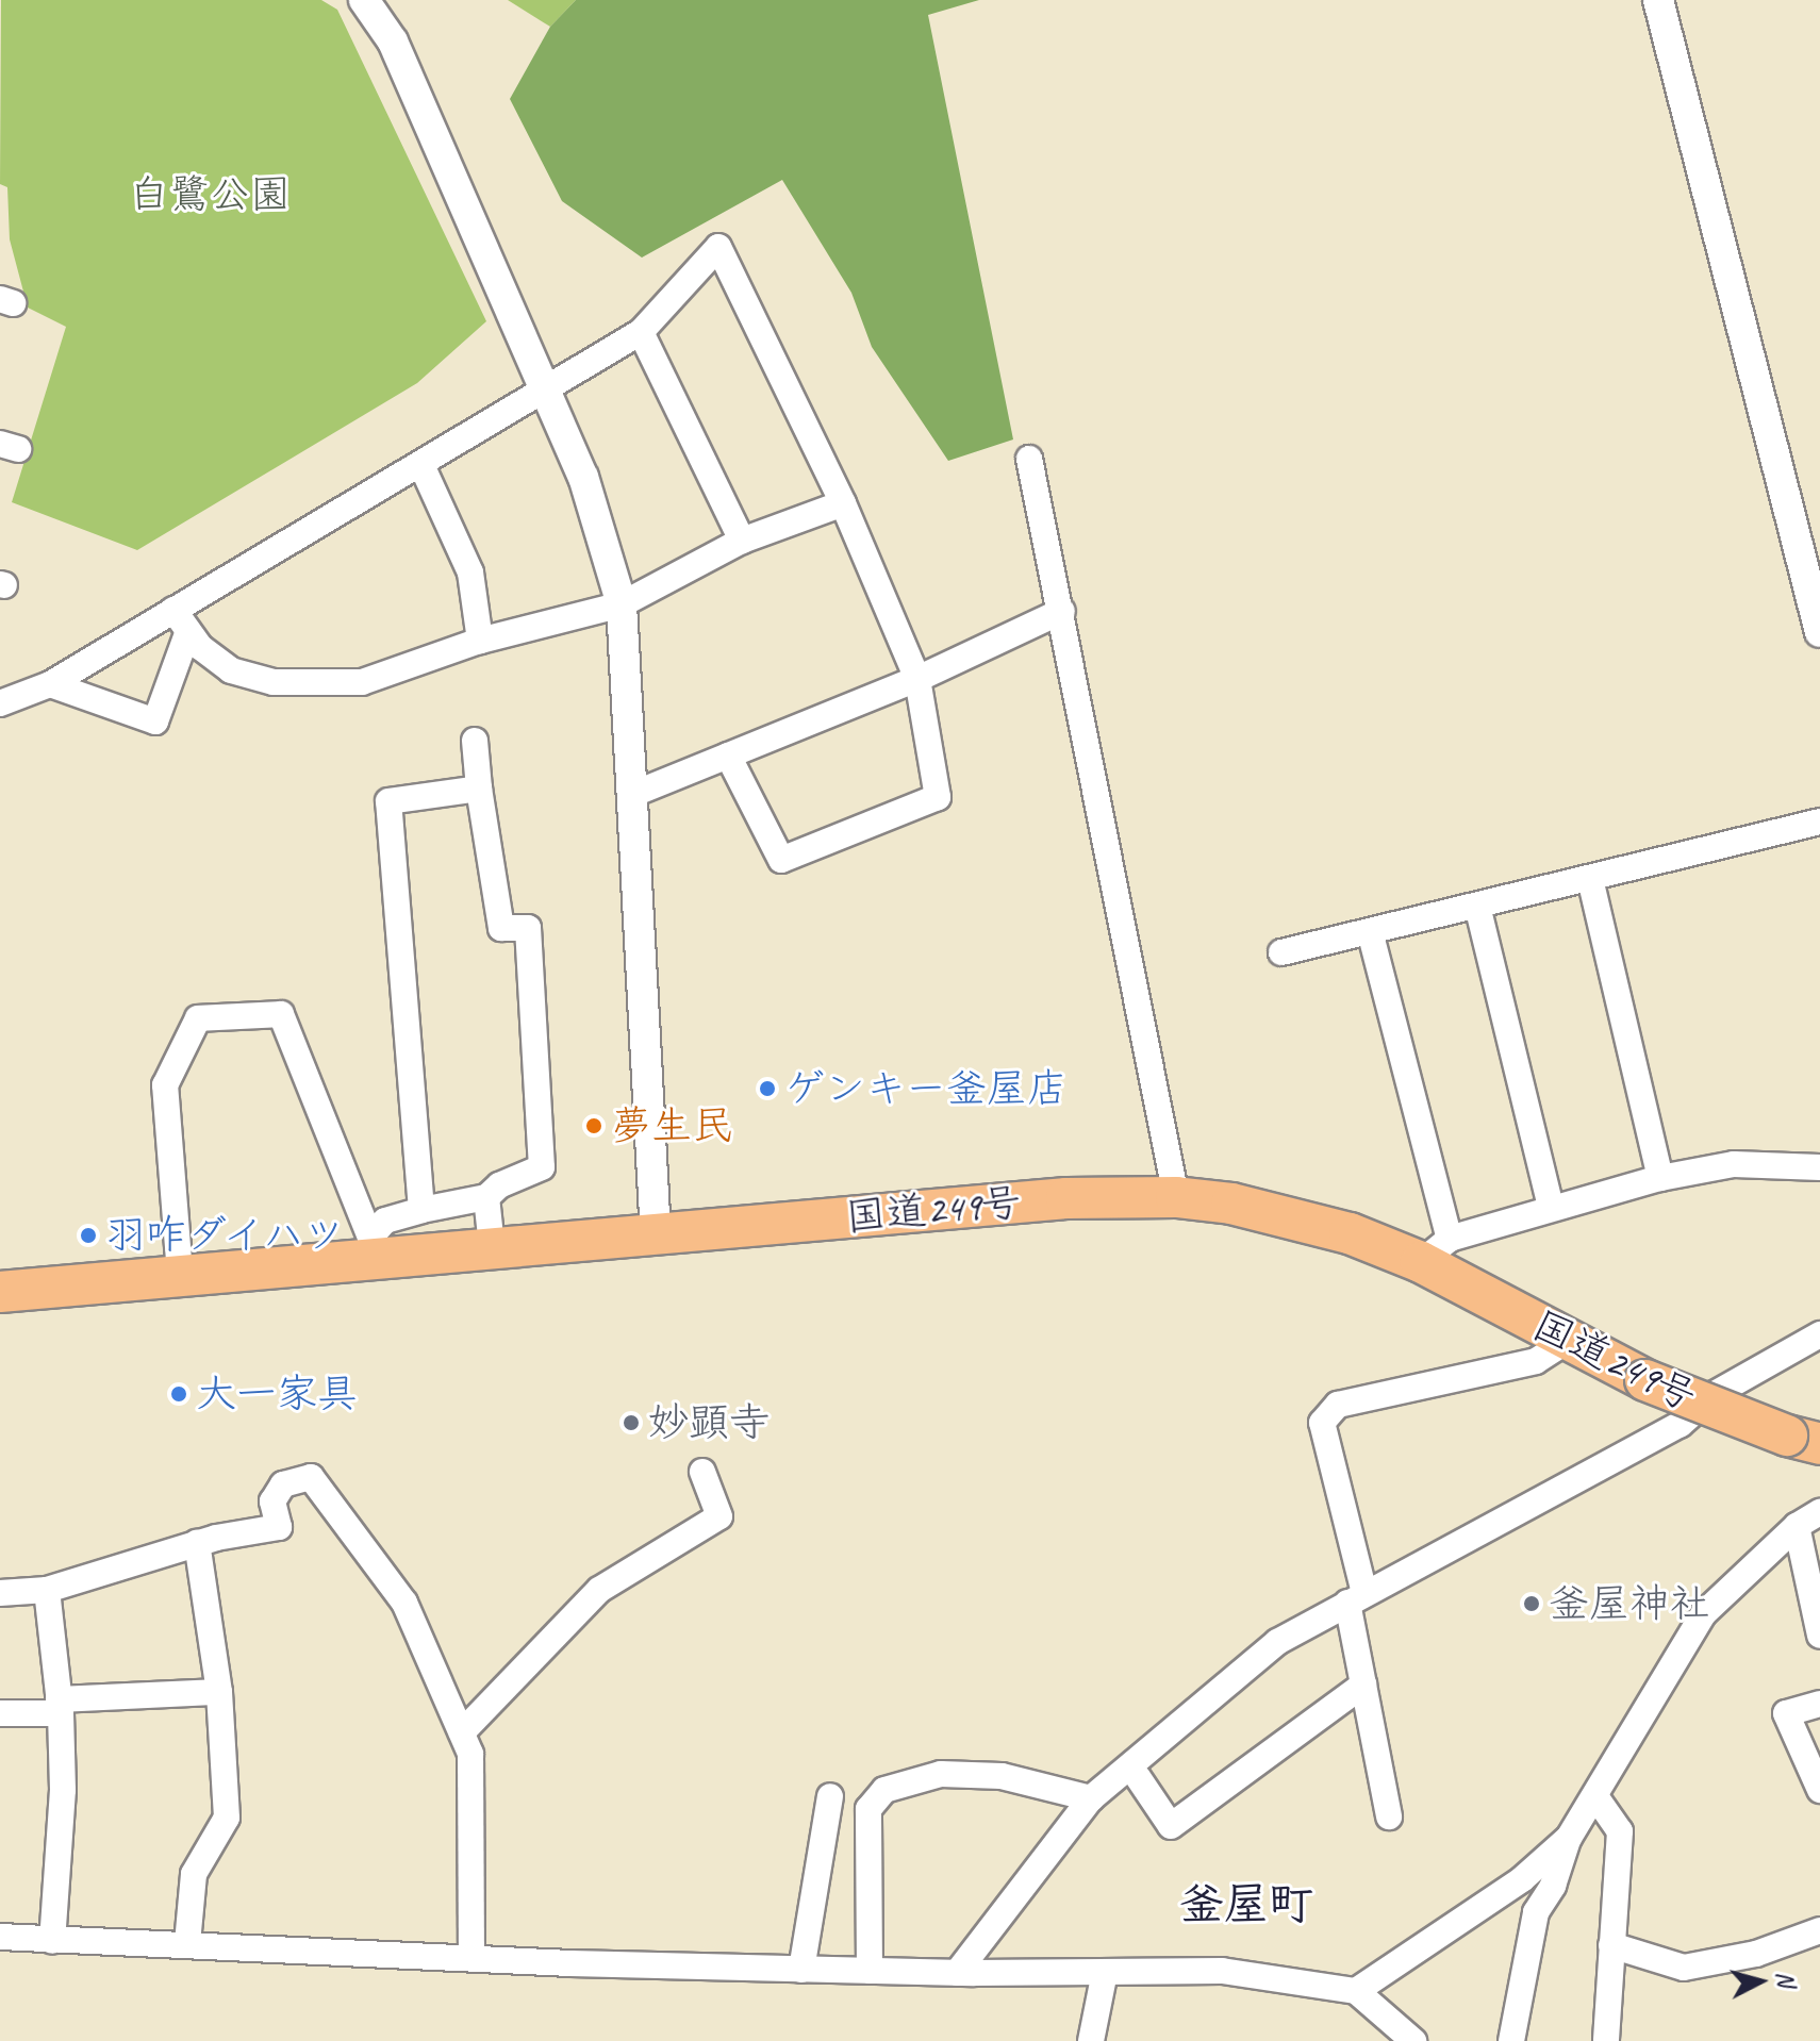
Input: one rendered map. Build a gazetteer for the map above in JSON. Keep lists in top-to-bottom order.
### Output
{
  "streets": {
    "highway": ["国道249号"]
  },
  "districts": ["釜屋町"],
  "parks": ["白鷺公園"],
  "places": [
    "ゲンキー釜屋店",
    "夢生民",
    "羽咋ダイハツ",
    "大一家具",
    "妙顕寺",
    "釜屋神社"
  ],
  "north": "right"
}
